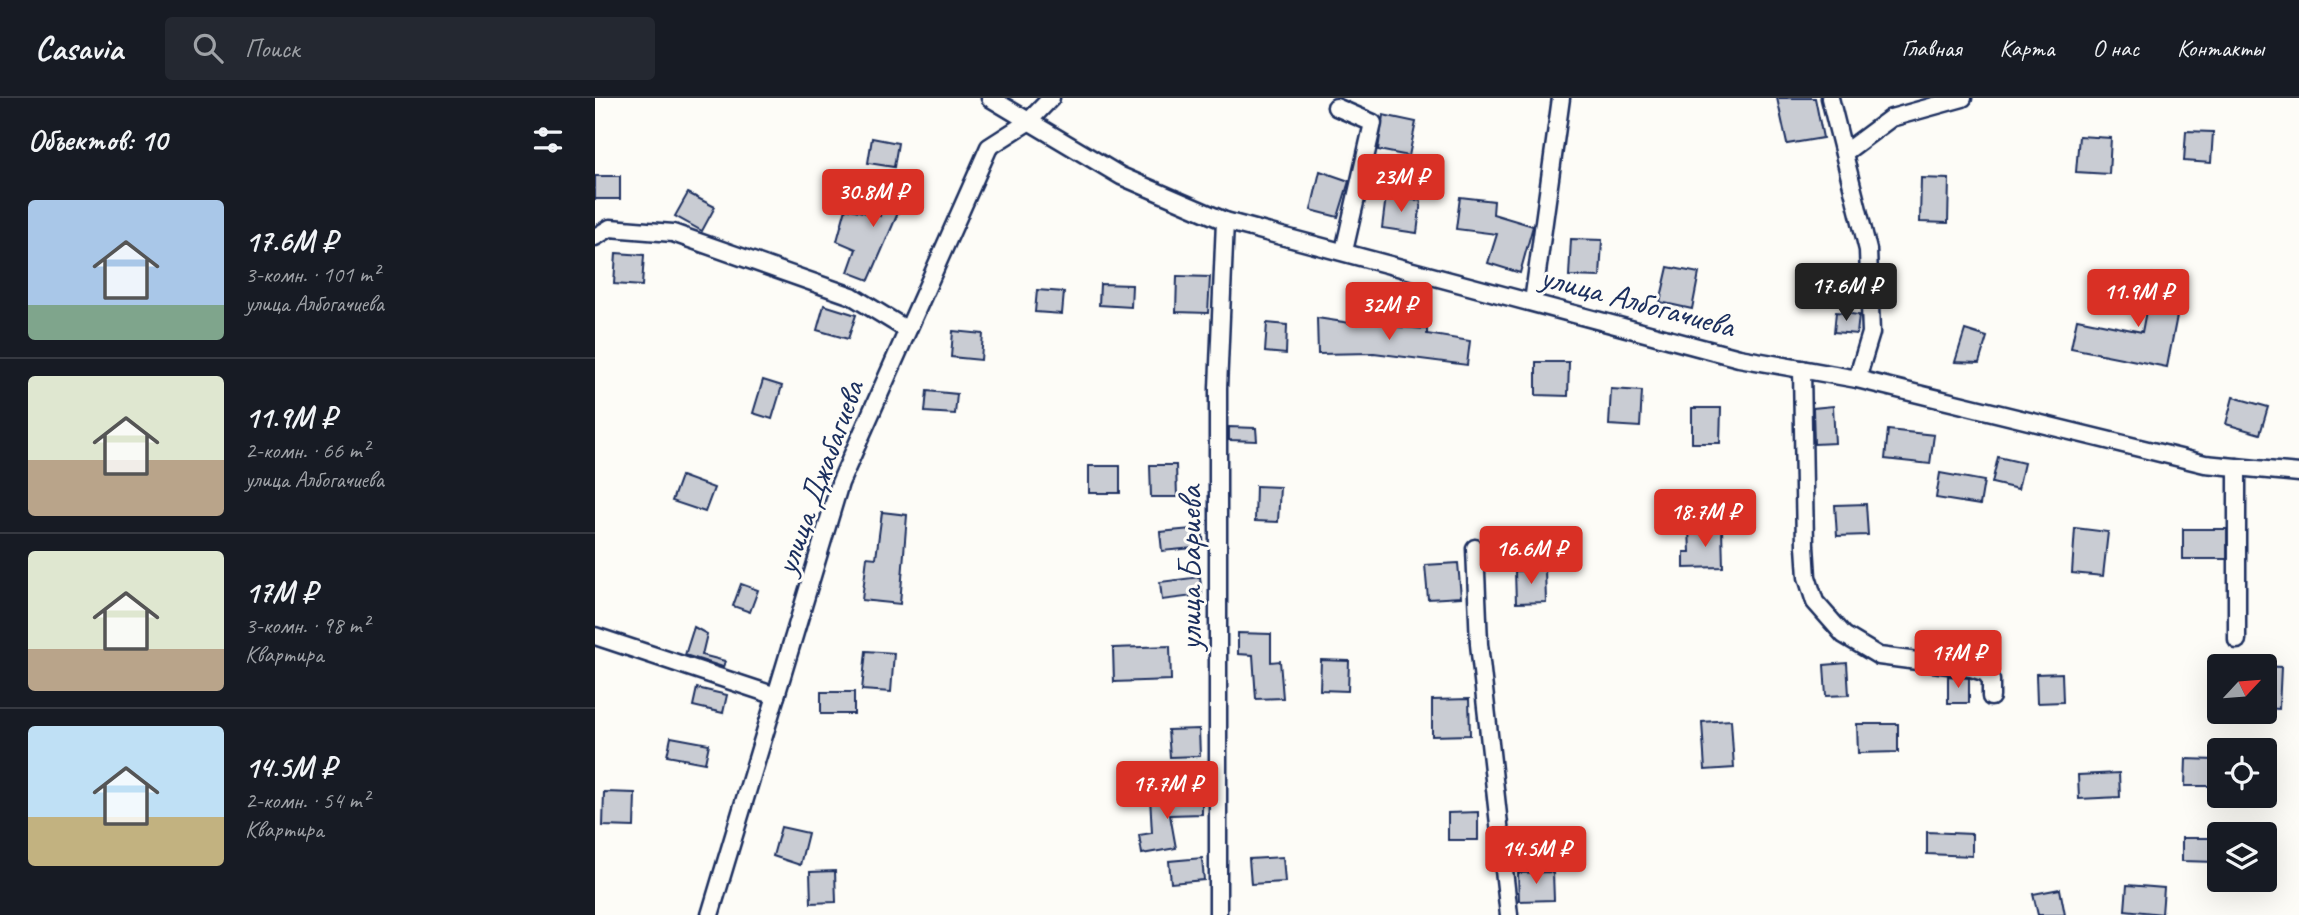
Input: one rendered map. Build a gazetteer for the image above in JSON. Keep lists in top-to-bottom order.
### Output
{
  "streets": {
    "street": ["улица Албогачиева", "улица Джабагиева", "улица Бариева"]
  },
  "crossings": [
    ["улица Албогачиева", "улица Джабагиева"],
    ["улица Албогачиева", "улица Бариева"]
  ],
  "north": "top right",
  "page": {
    "header": "Casavia",
    "search": "Поиск",
    "nav": [
      "Главная",
      "Карта",
      "О нас",
      "Контакты"
    ],
    "heading": "Объектов: 10",
    "price": [
      "23M ₽",
      "30.8M ₽",
      "17.6M ₽",
      "11.9M ₽",
      "32M ₽",
      "18.7M ₽",
      "16.6M ₽",
      "17M ₽",
      "17.7M ₽",
      "14.5M ₽"
    ],
    "list": [
      {
        "name": "17.6M ₽",
        "note": "3-комн. · 101 m² · улица Албогачиева"
      },
      {
        "name": "11.9M ₽",
        "note": "2-комн. · 66 m² · улица Албогачиева"
      },
      {
        "name": "17M ₽",
        "note": "3-комн. · 98 m² · Квартира"
      },
      {
        "name": "14.5M ₽",
        "note": "2-комн. · 54 m² · Квартира"
      }
    ]
  }
}
